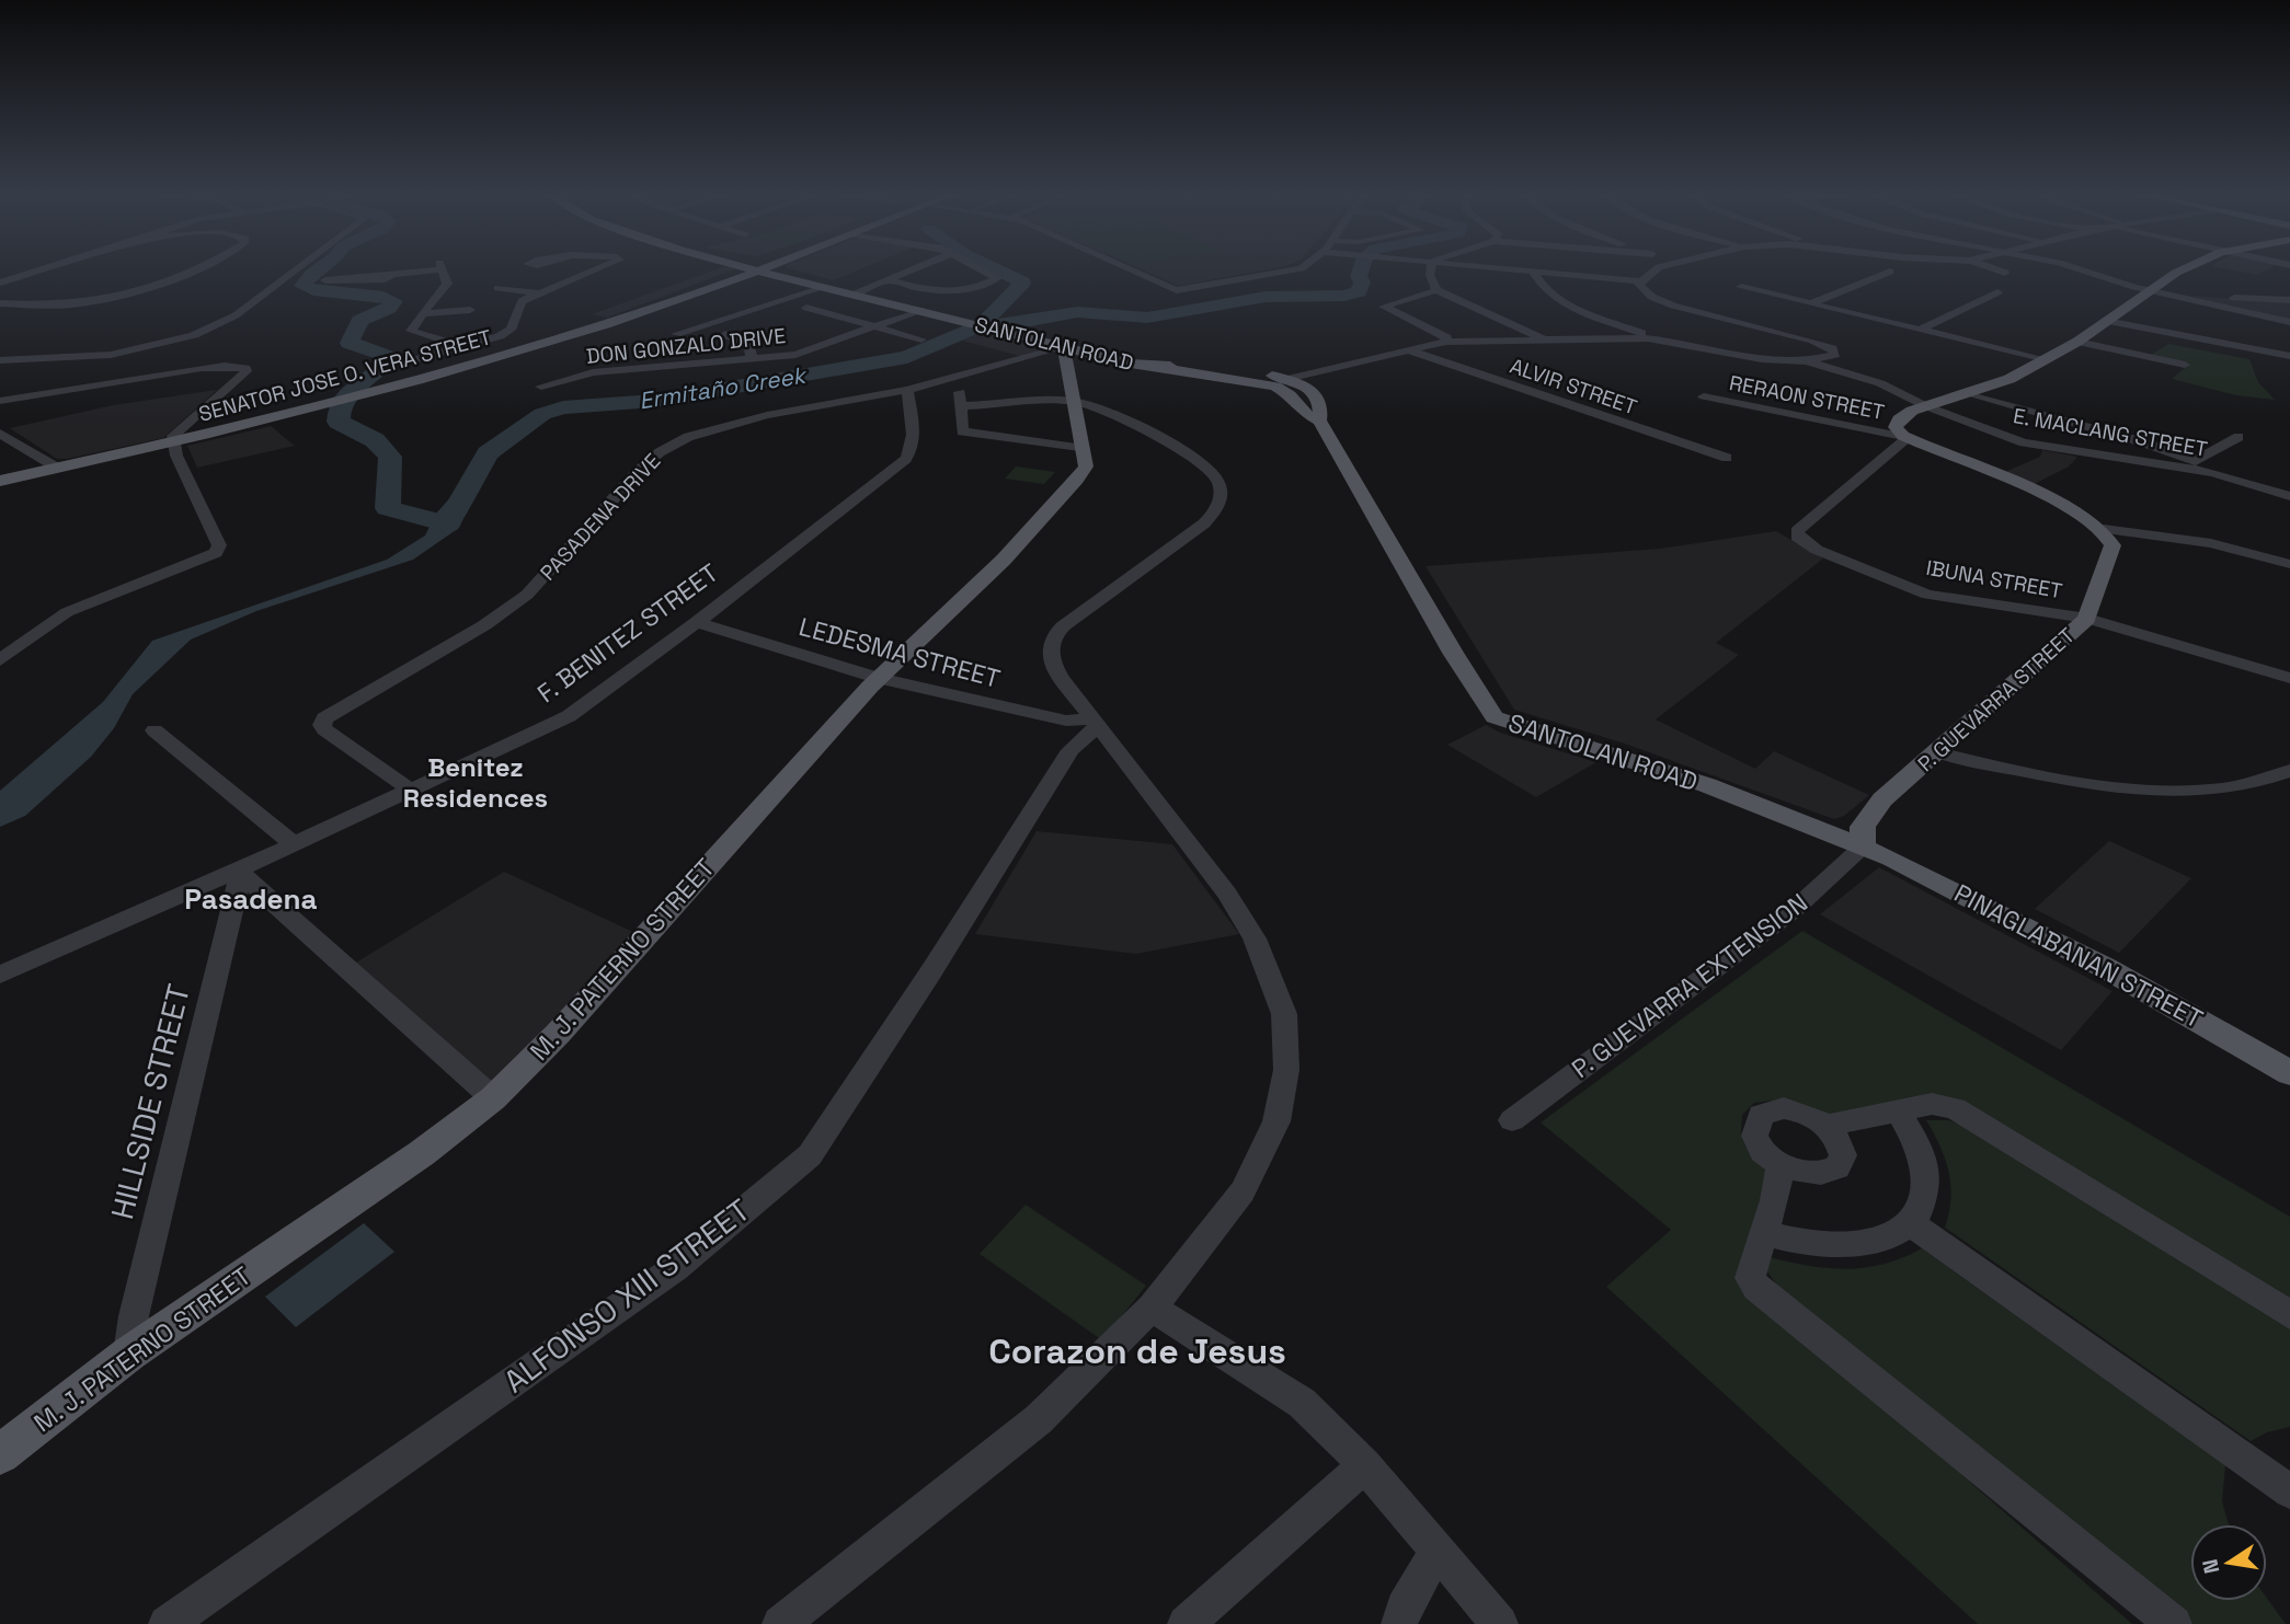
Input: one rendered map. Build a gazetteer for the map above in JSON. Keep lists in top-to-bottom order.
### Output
{
  "streets": {
    "main road": [
      "SANTOLAN ROAD",
      "SENATOR JOSE O. VERA STREET",
      "P. GUEVARRA STREET",
      "PINAGLABANAN STREET",
      "M. J. PATERNO STREET"
    ],
    "street": [
      "DON GONZALO DRIVE",
      "ALVIR STREET",
      "RERAON STREET",
      "E. MACLANG STREET",
      "PASADENA DRIVE",
      "IBUNA STREET",
      "F. BENITEZ STREET",
      "LEDESMA STREET",
      "P. GUEVARRA EXTENSION",
      "HILLSIDE STREET",
      "ALFONSO XIII STREET"
    ]
  },
  "crossings": [
    ["SANTOLAN ROAD", "DON GONZALO DRIVE"],
    ["SANTOLAN ROAD", "PASADENA DRIVE"],
    ["SANTOLAN ROAD", "P. GUEVARRA STREET"],
    ["SANTOLAN ROAD", "PINAGLABANAN STREET"],
    ["SANTOLAN ROAD", "M. J. PATERNO STREET"],
    ["SANTOLAN ROAD", "P. GUEVARRA EXTENSION"],
    ["RERAON STREET", "IBUNA STREET"],
    ["PASADENA DRIVE", "F. BENITEZ STREET"],
    ["PASADENA DRIVE", "M. J. PATERNO STREET"],
    ["IBUNA STREET", "P. GUEVARRA STREET"],
    ["F. BENITEZ STREET", "LEDESMA STREET"],
    ["F. BENITEZ STREET", "HILLSIDE STREET"],
    ["LEDESMA STREET", "M. J. PATERNO STREET"],
    ["LEDESMA STREET", "ALFONSO XIII STREET"],
    ["P. GUEVARRA STREET", "PINAGLABANAN STREET"],
    ["P. GUEVARRA STREET", "P. GUEVARRA EXTENSION"],
    ["PINAGLABANAN STREET", "P. GUEVARRA EXTENSION"],
    ["M. J. PATERNO STREET", "HILLSIDE STREET"]
  ],
  "districts": ["Benitez Residences", "Pasadena", "Corazon de Jesus"],
  "water": ["Ermitaño Creek"],
  "north": "left"
}
